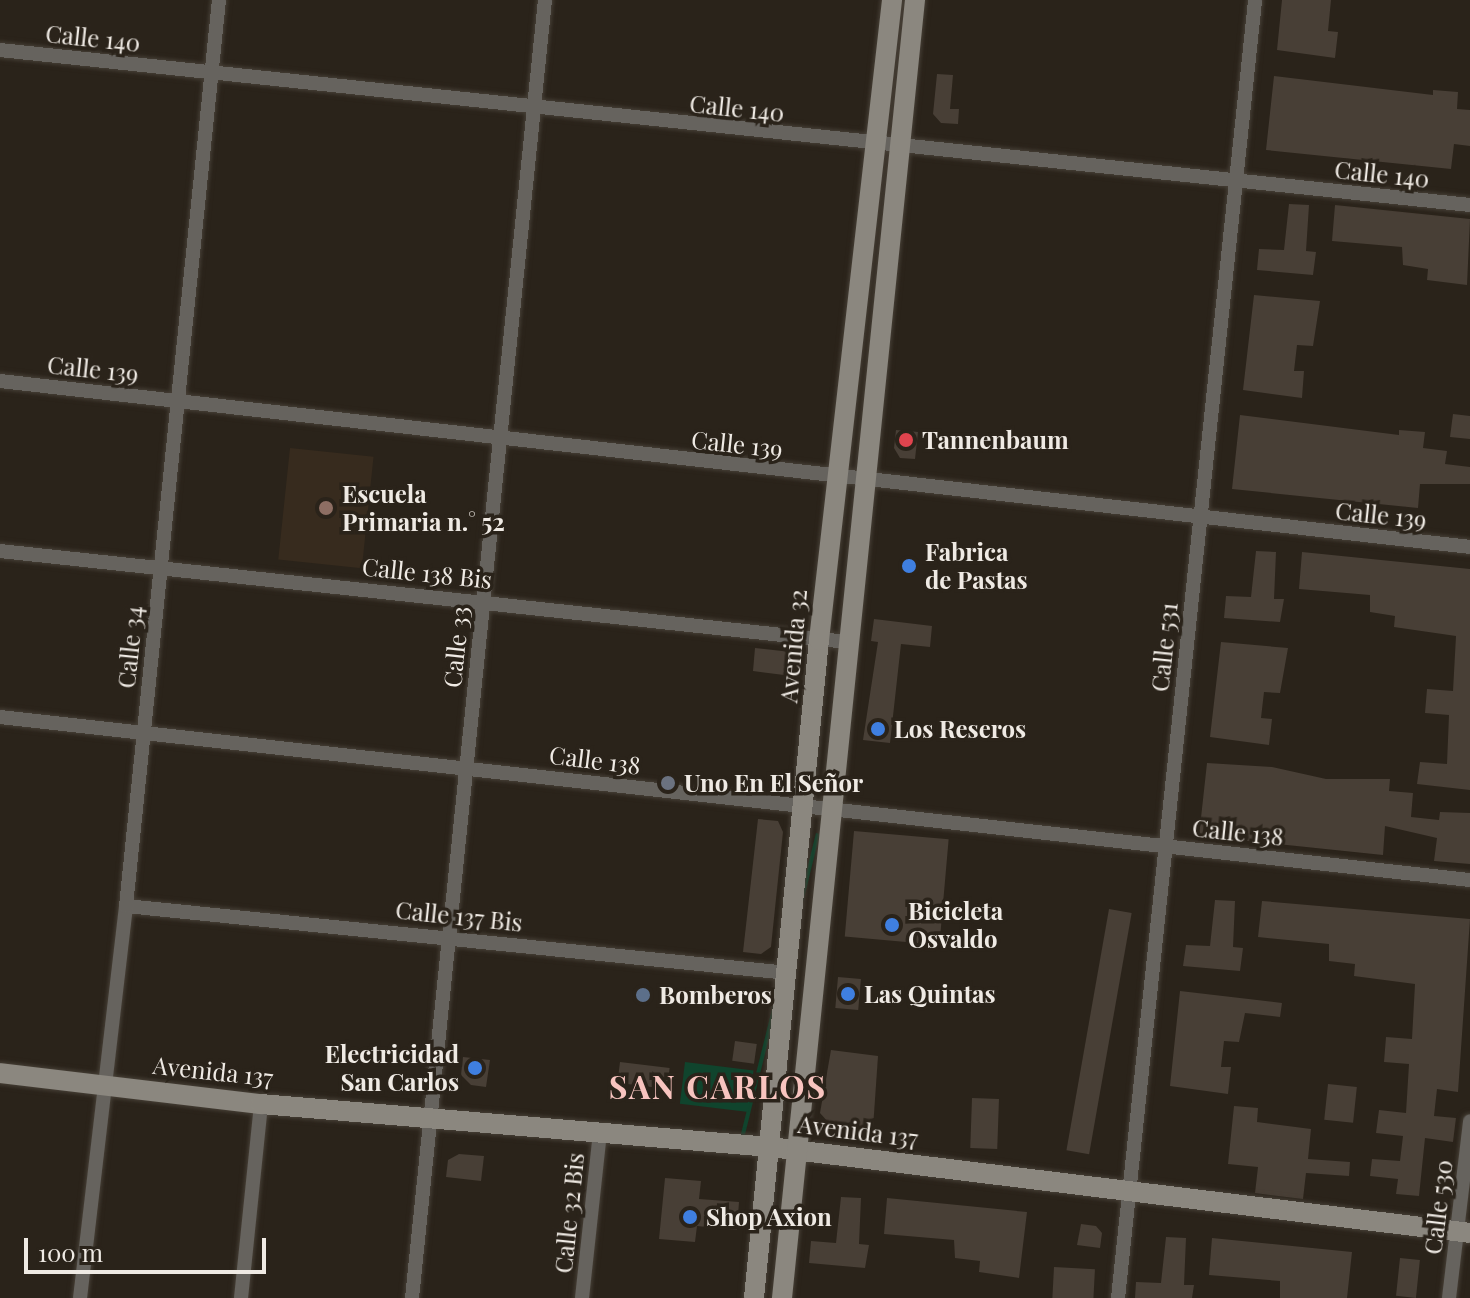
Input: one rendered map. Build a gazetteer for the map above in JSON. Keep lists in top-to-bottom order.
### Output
{
  "streets": {
    "main road": ["Avenida 32", "Avenida 137"],
    "street": [
      "Calle 140",
      "Calle 139",
      "Calle 138 Bis",
      "Calle 34",
      "Calle 33",
      "Calle 531",
      "Calle 138",
      "Calle 137 Bis",
      "Calle 530",
      "Calle 32 Bis"
    ]
  },
  "crossings": [
    ["Calle 140", "Avenida 32"],
    ["Calle 140", "Calle 34"],
    ["Calle 140", "Calle 33"],
    ["Calle 140", "Calle 531"],
    ["Calle 139", "Avenida 32"],
    ["Calle 139", "Calle 34"],
    ["Calle 139", "Calle 33"],
    ["Calle 139", "Calle 531"],
    ["Calle 138 Bis", "Avenida 32"],
    ["Calle 138 Bis", "Calle 34"],
    ["Calle 138 Bis", "Calle 33"],
    ["Avenida 32", "Calle 138"],
    ["Avenida 32", "Calle 137 Bis"],
    ["Avenida 32", "Avenida 137"],
    ["Calle 34", "Calle 138"],
    ["Calle 34", "Calle 137 Bis"],
    ["Calle 34", "Avenida 137"],
    ["Calle 33", "Calle 138"],
    ["Calle 33", "Calle 137 Bis"],
    ["Calle 33", "Avenida 137"],
    ["Calle 531", "Calle 138"],
    ["Calle 531", "Avenida 137"],
    ["Avenida 137", "Calle 530"],
    ["Avenida 137", "Calle 32 Bis"]
  ],
  "districts": ["SAN CARLOS"],
  "places": [
    "Tannenbaum",
    "Escuela Primaria n.° 52",
    "Fabrica de Pastas",
    "Los Reseros",
    "Uno En El Señor",
    "Bicicleta Osvaldo",
    "Las Quintas",
    "Bomberos",
    "Electricidad San Carlos",
    "Shop Axion"
  ],
  "scale_bar": "100 m"
}
